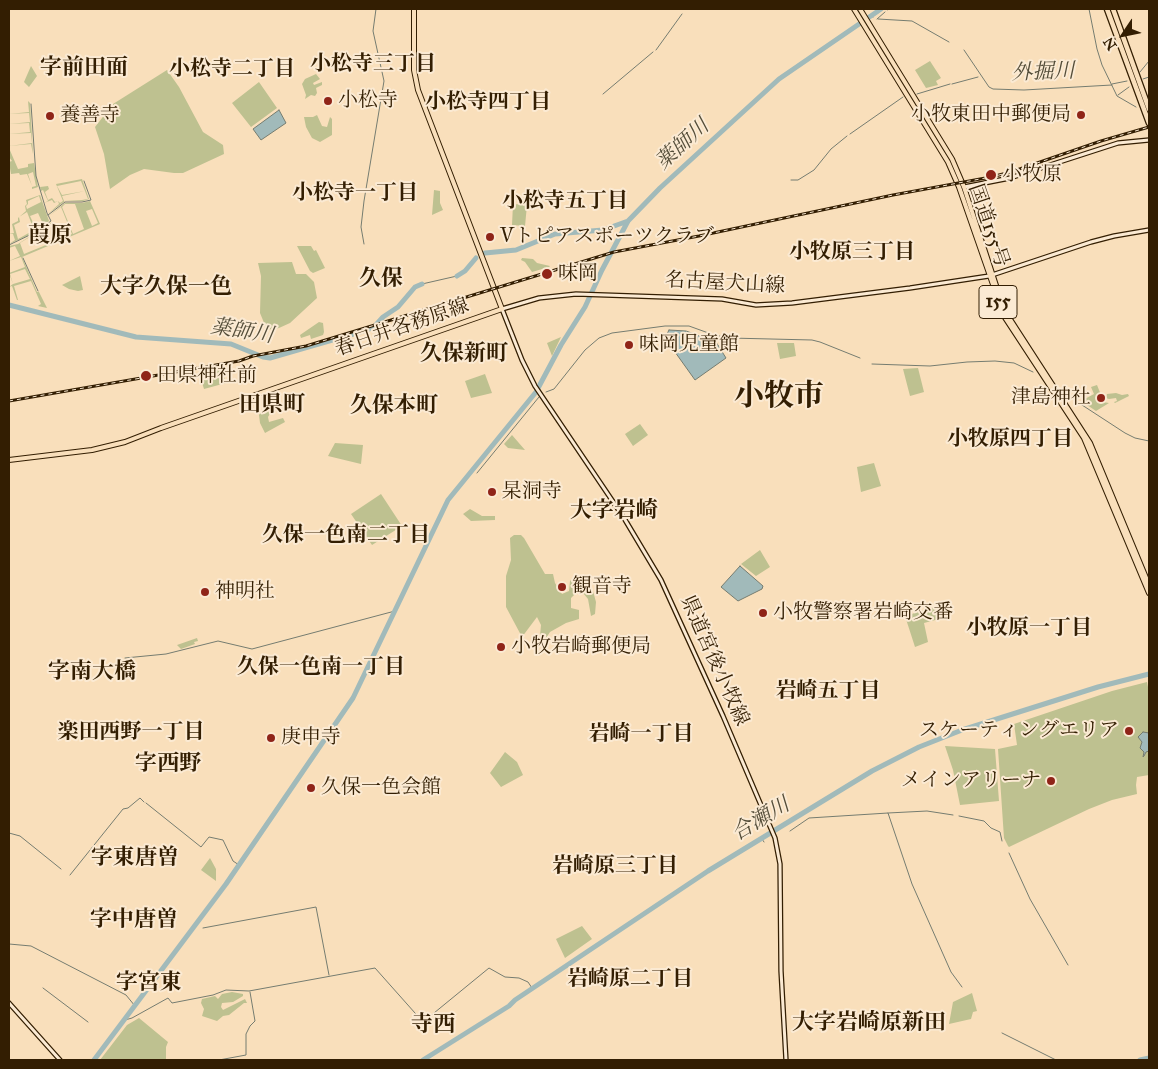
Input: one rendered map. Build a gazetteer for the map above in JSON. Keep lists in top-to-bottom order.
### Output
{
  "streets": {
    "main road": [
      "国道155号",
      "名古屋犬山線",
      "155",
      "春日井各務原線",
      "県道宮後小牧線"
    ]
  },
  "crossings": [
    ["国道155号", "名古屋犬山線"],
    ["名古屋犬山線", "春日井各務原線"],
    ["名古屋犬山線", "県道宮後小牧線"],
    ["春日井各務原線", "県道宮後小牧線"]
  ],
  "districts": [
    "小松寺三丁目",
    "字前田面",
    "小松寺二丁目",
    "小松寺四丁目",
    "小松寺一丁目",
    "小松寺五丁目",
    "葭原",
    "小牧原三丁目",
    "久保",
    "大字久保一色",
    "久保新町",
    "小牧市",
    "田県町",
    "久保本町",
    "小牧原四丁目",
    "大字岩崎",
    "久保一色南二丁目",
    "小牧原一丁目",
    "久保一色南一丁目",
    "字南大橋",
    "岩崎五丁目",
    "楽田西野一丁目",
    "岩崎一丁目",
    "字西野",
    "字東唐曽",
    "岩崎原三丁目",
    "字中唐曽",
    "岩崎原二丁目",
    "字宮東",
    "大字岩崎原新田",
    "寺西"
  ],
  "water": ["外掘川", "薬師川", "合瀬川"],
  "places": [
    "小松寺",
    "小牧東田中郵便局",
    "養善寺",
    "小牧原",
    "Vトピアスポーツクラブ",
    "味岡",
    "味岡児童館",
    "田県神社前",
    "津島神社",
    "杲洞寺",
    "観音寺",
    "神明社",
    "小牧警察署岩崎交番",
    "小牧岩崎郵便局",
    "スケーティングエリア",
    "庚申寺",
    "メインアリーナ",
    "久保一色会館"
  ],
  "north": "bottom left"
}
